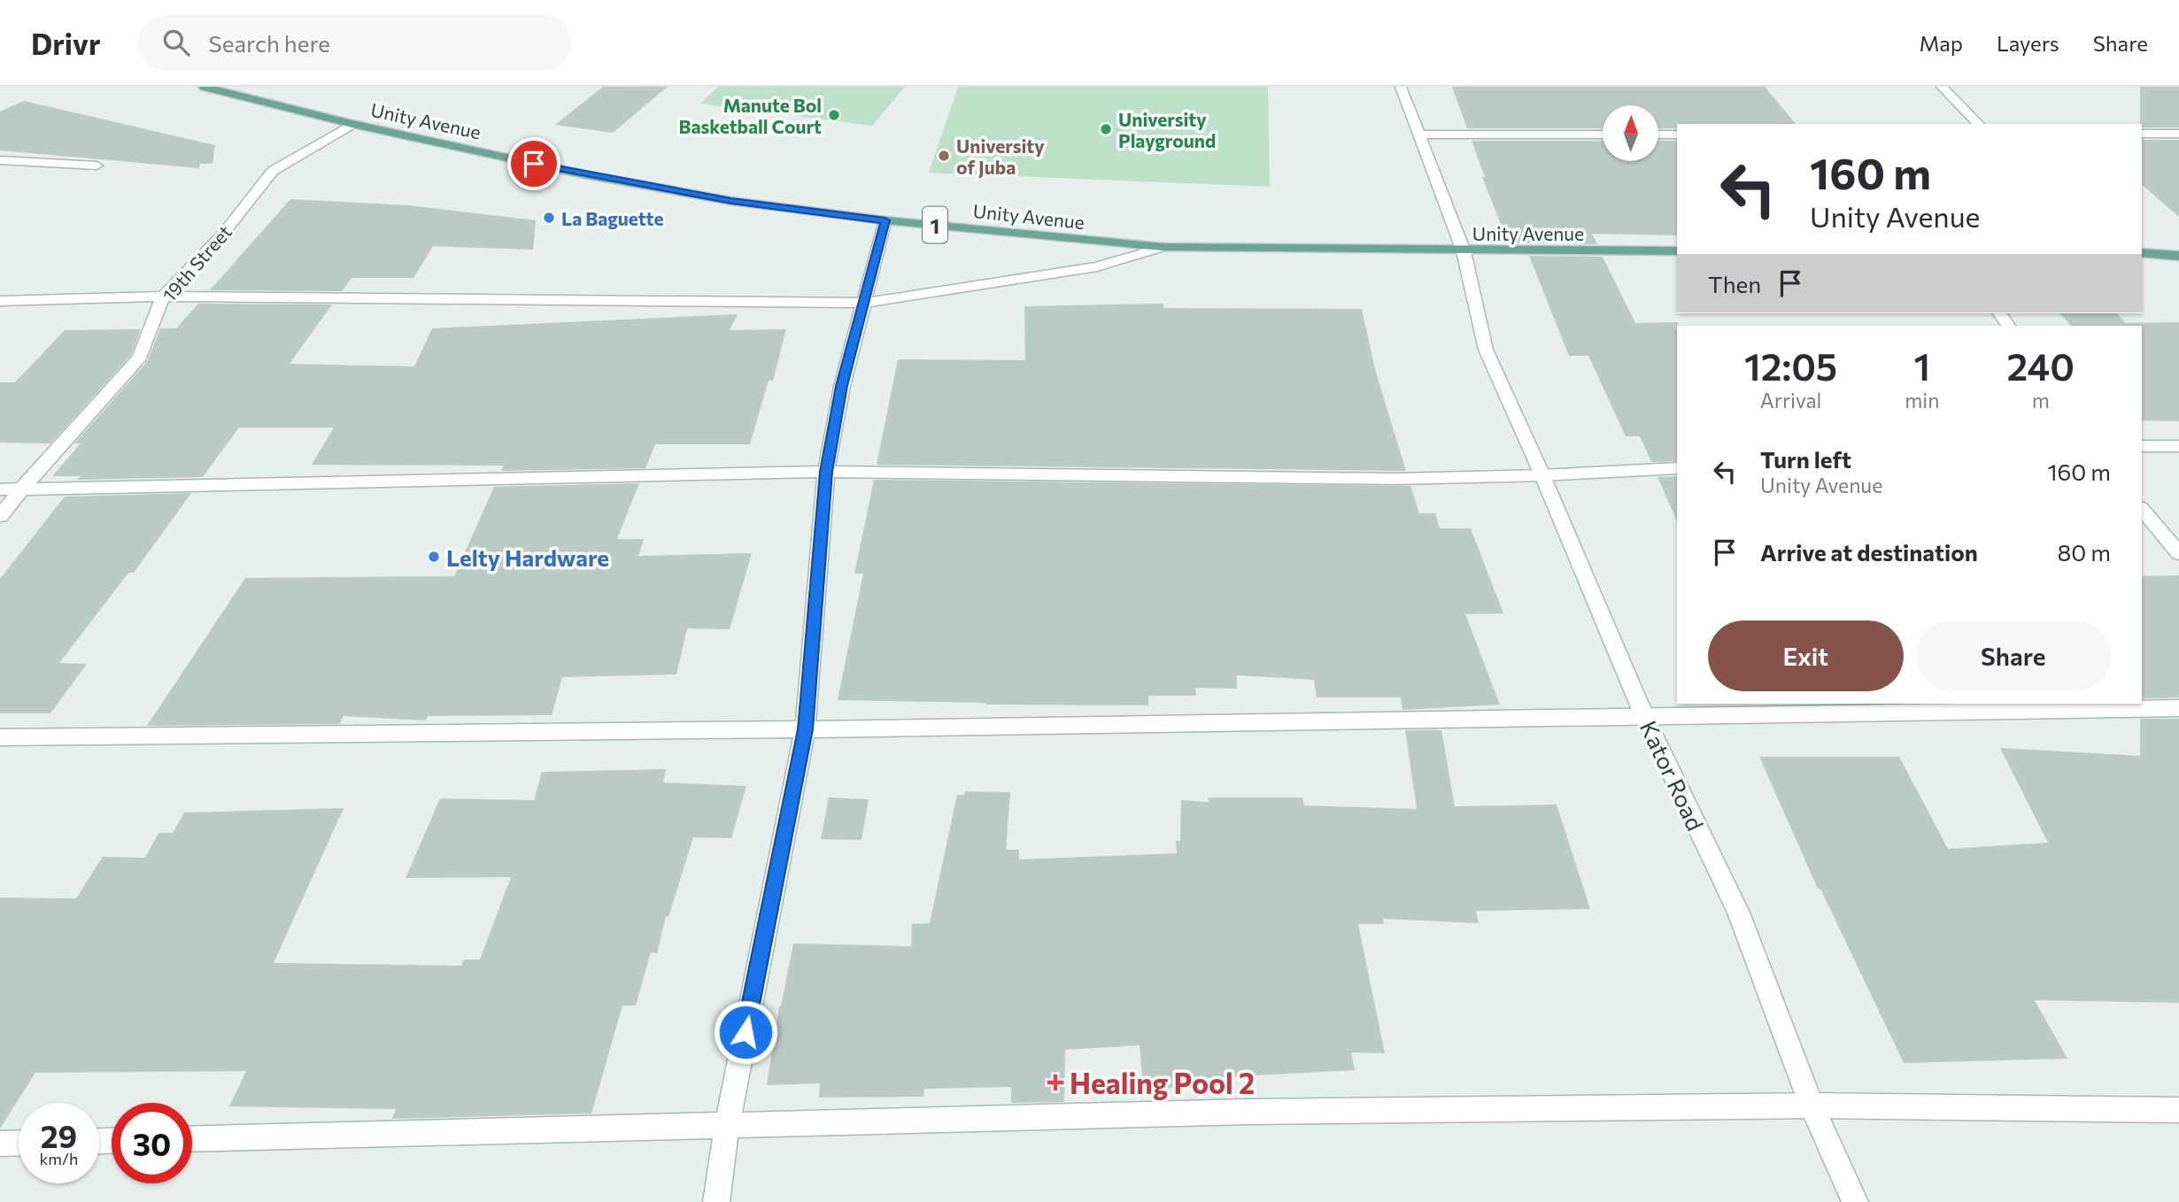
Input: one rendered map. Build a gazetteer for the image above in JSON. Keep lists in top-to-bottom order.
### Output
{
  "streets": {
    "main road": ["Unity Avenue", "1"],
    "street": ["19th Street", "Kator Road"]
  },
  "crossings": [
    ["Unity Avenue", "19th Street"],
    ["Unity Avenue", "Kator Road"]
  ],
  "places": {
    "other": [
      "Manute Bol Basketball Court",
      "University Playground",
      "University of Juba",
      "La Baguette",
      "Lelty Hardware"
    ],
    "health": ["Healing Pool 2"]
  },
  "north": "top",
  "page": {
    "header": "Drivr",
    "search": "Search here",
    "nav": ["Map", "Layers", "Share"],
    "turn": ["160 m", "Unity Avenue"],
    "then": "Then",
    "eta": [
      "12:05",
      "Arrival",
      "1",
      "min",
      "240",
      "m"
    ],
    "list": [
      {
        "name": "Turn left",
        "note": "Unity Avenue",
        "value": "160 m"
      },
      {
        "name": "Arrive at destination",
        "value": "80 m"
      }
    ],
    "buttons": ["Exit", "Share"],
    "speed": "29 km/h",
    "limit": "30"
  }
}
